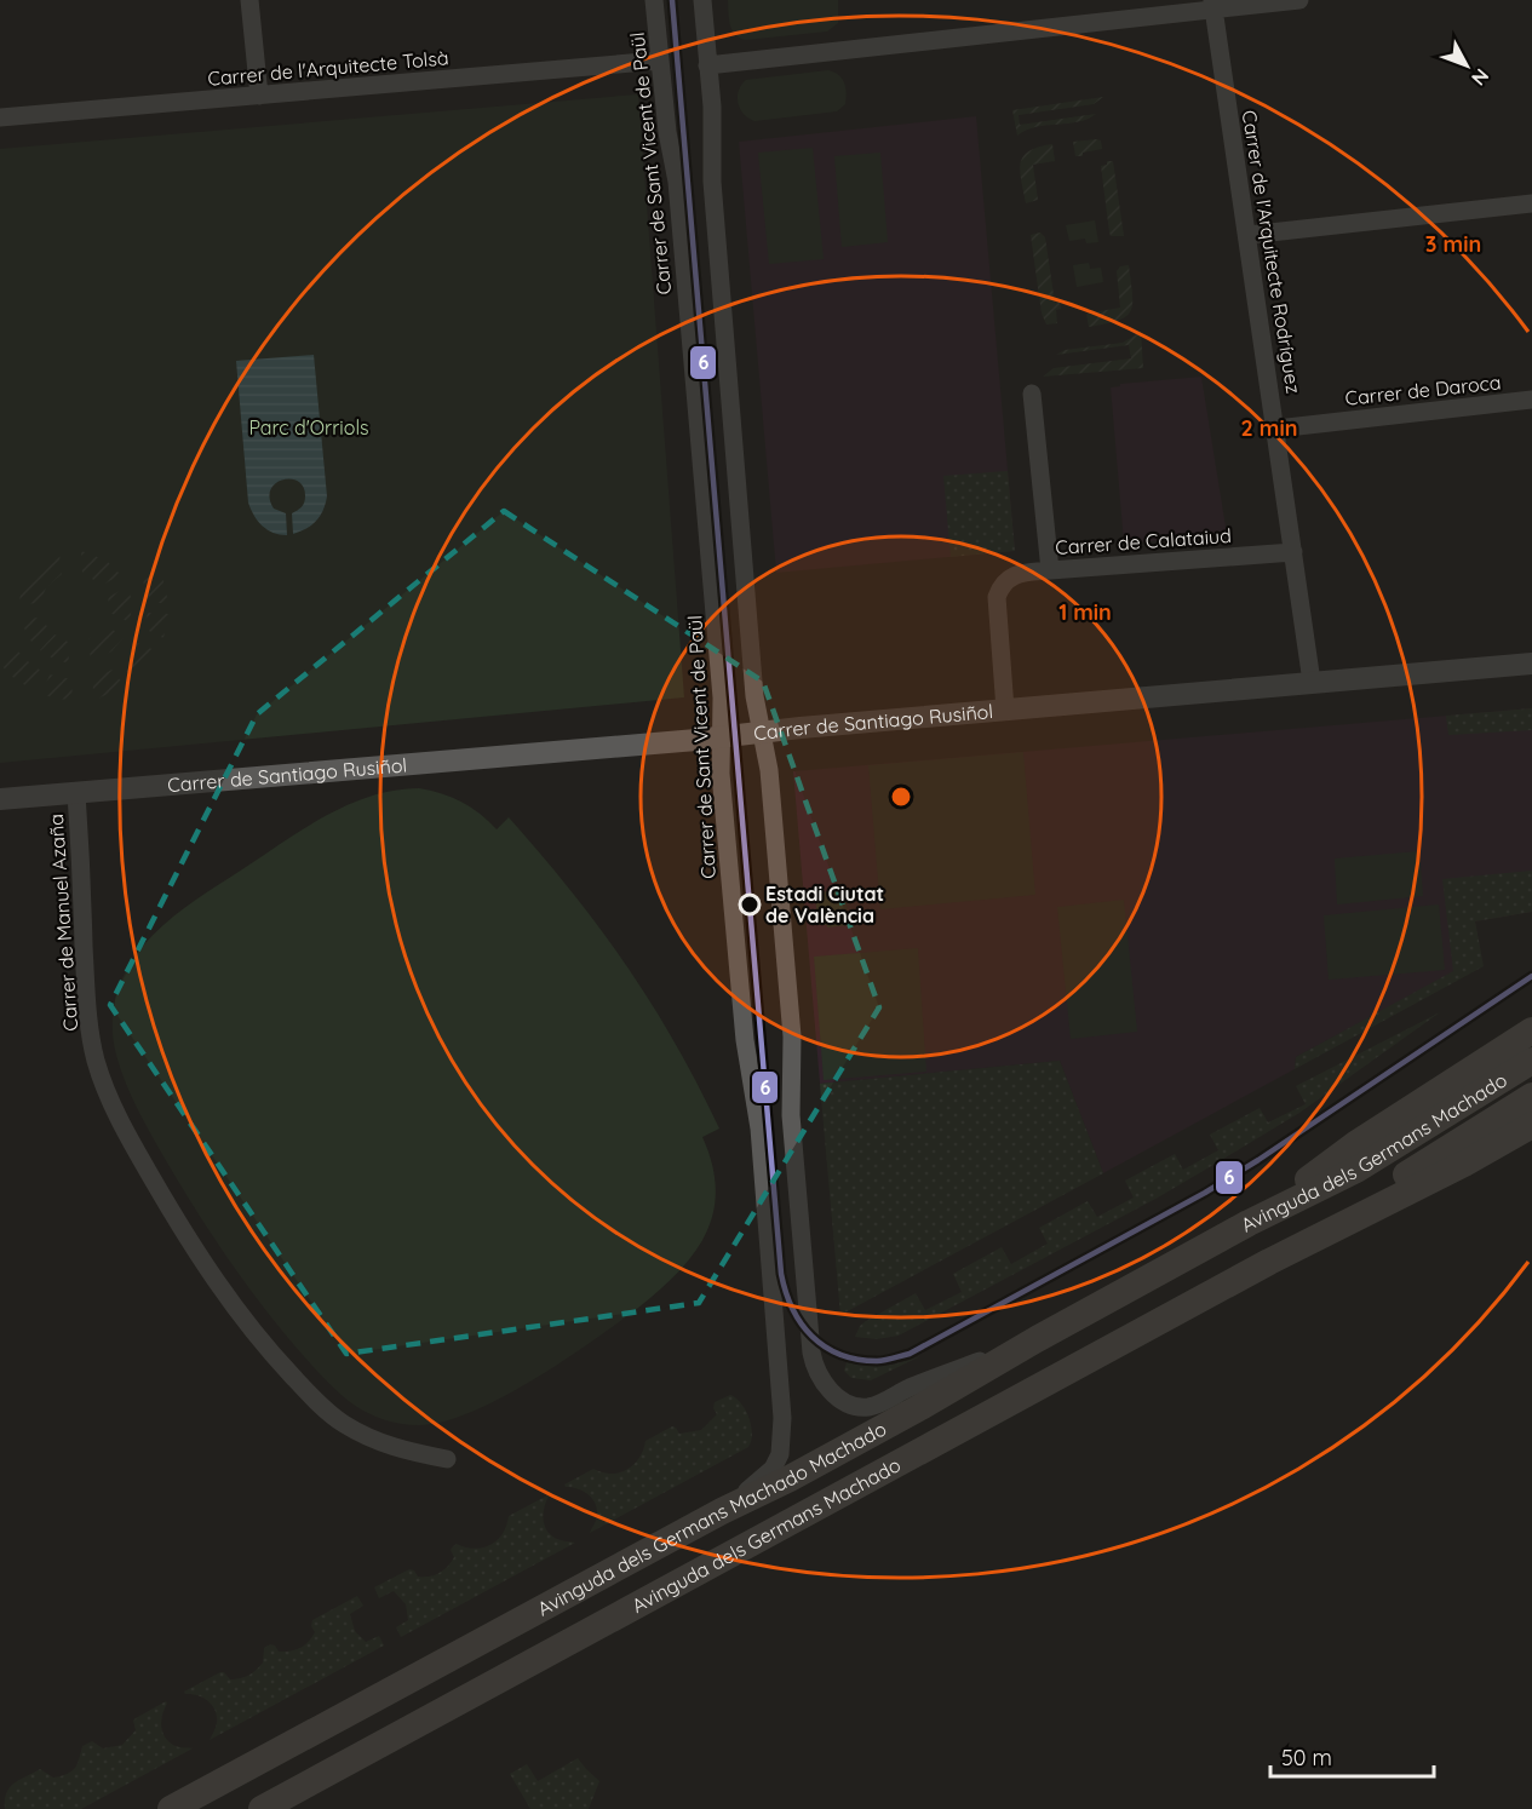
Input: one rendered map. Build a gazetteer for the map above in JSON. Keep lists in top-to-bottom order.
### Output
{
  "streets": {
    "main road": ["Avinguda dels Germans Machado", "Avinguda dels Germans Machado Machado"],
    "street": [
      "Carrer de l'Arquitecte Tolsà",
      "Carrer de Sant Vicent de Paül",
      "Carrer de l'Arquitecte Rodríguez",
      "Carrer de Daroca",
      "Carrer de Calataiud",
      "Carrer de Santiago Rusiñol",
      "Carrer de Manuel Azaña"
    ]
  },
  "crossings": [
    ["Carrer de l'Arquitecte Tolsà", "Carrer de Sant Vicent de Paül"],
    ["Carrer de Sant Vicent de Paül", "Carrer de Santiago Rusiñol"],
    ["Carrer de Sant Vicent de Paül", "Avinguda dels Germans Machado Machado"],
    ["Carrer de l'Arquitecte Rodríguez", "Carrer de Daroca"],
    ["Carrer de l'Arquitecte Rodríguez", "Carrer de Calataiud"],
    ["Carrer de l'Arquitecte Rodríguez", "Carrer de Santiago Rusiñol"],
    ["Carrer de Calataiud", "Carrer de Santiago Rusiñol"],
    ["Carrer de Santiago Rusiñol", "Carrer de Manuel Azaña"],
    ["Avinguda dels Germans Machado", "Avinguda dels Germans Machado Machado"]
  ],
  "parks": ["Parc d'Orriols"],
  "places": ["Estadi Ciutat de València"],
  "lines": ["transit line 6"],
  "scale_bar": "50 m",
  "north": "bottom right",
  "rings": ["3 min", "2 min", "1 min"]
}
